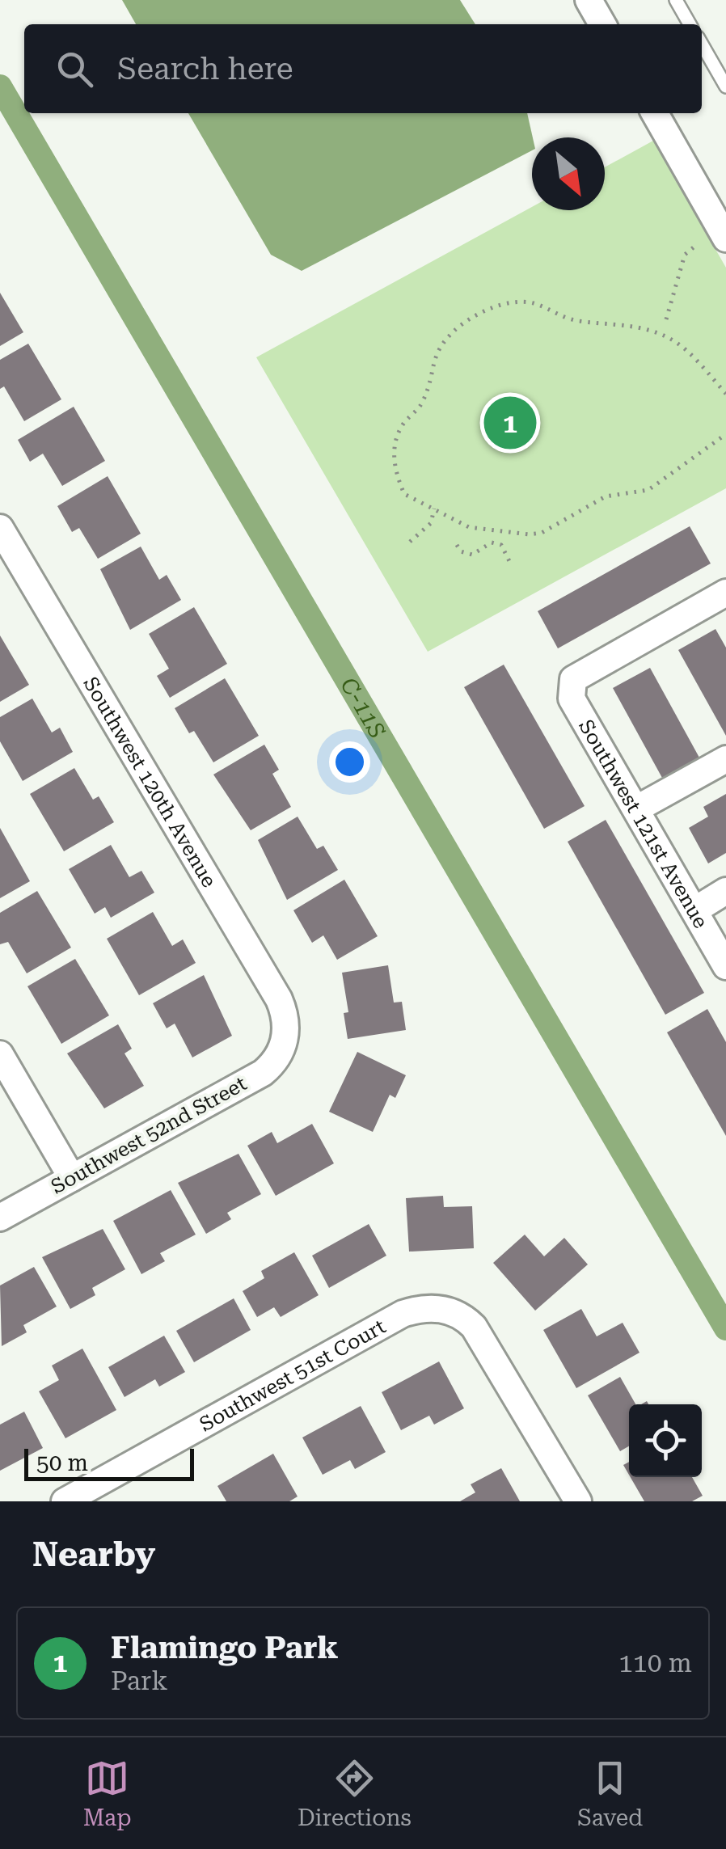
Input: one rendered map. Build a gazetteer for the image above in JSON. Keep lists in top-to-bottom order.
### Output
{
  "streets": {
    "street": [
      "Southwest 120th Avenue",
      "Southwest 121st Avenue",
      "Southwest 52nd Street",
      "Southwest 51st Court"
    ]
  },
  "crossings": [
    ["Southwest 120th Avenue", "Southwest 52nd Street"]
  ],
  "water": ["C-11S"],
  "scale_bar": "50 m",
  "north": "bottom right",
  "page": {
    "search": "Search here",
    "pins": "1",
    "scale": "50 m",
    "heading": "Nearby",
    "list": [
      {
        "mark": "1",
        "name": "Flamingo Park",
        "note": "Park",
        "value": "110 m"
      }
    ],
    "nav": ["Map", "Directions", "Saved"]
  }
}
